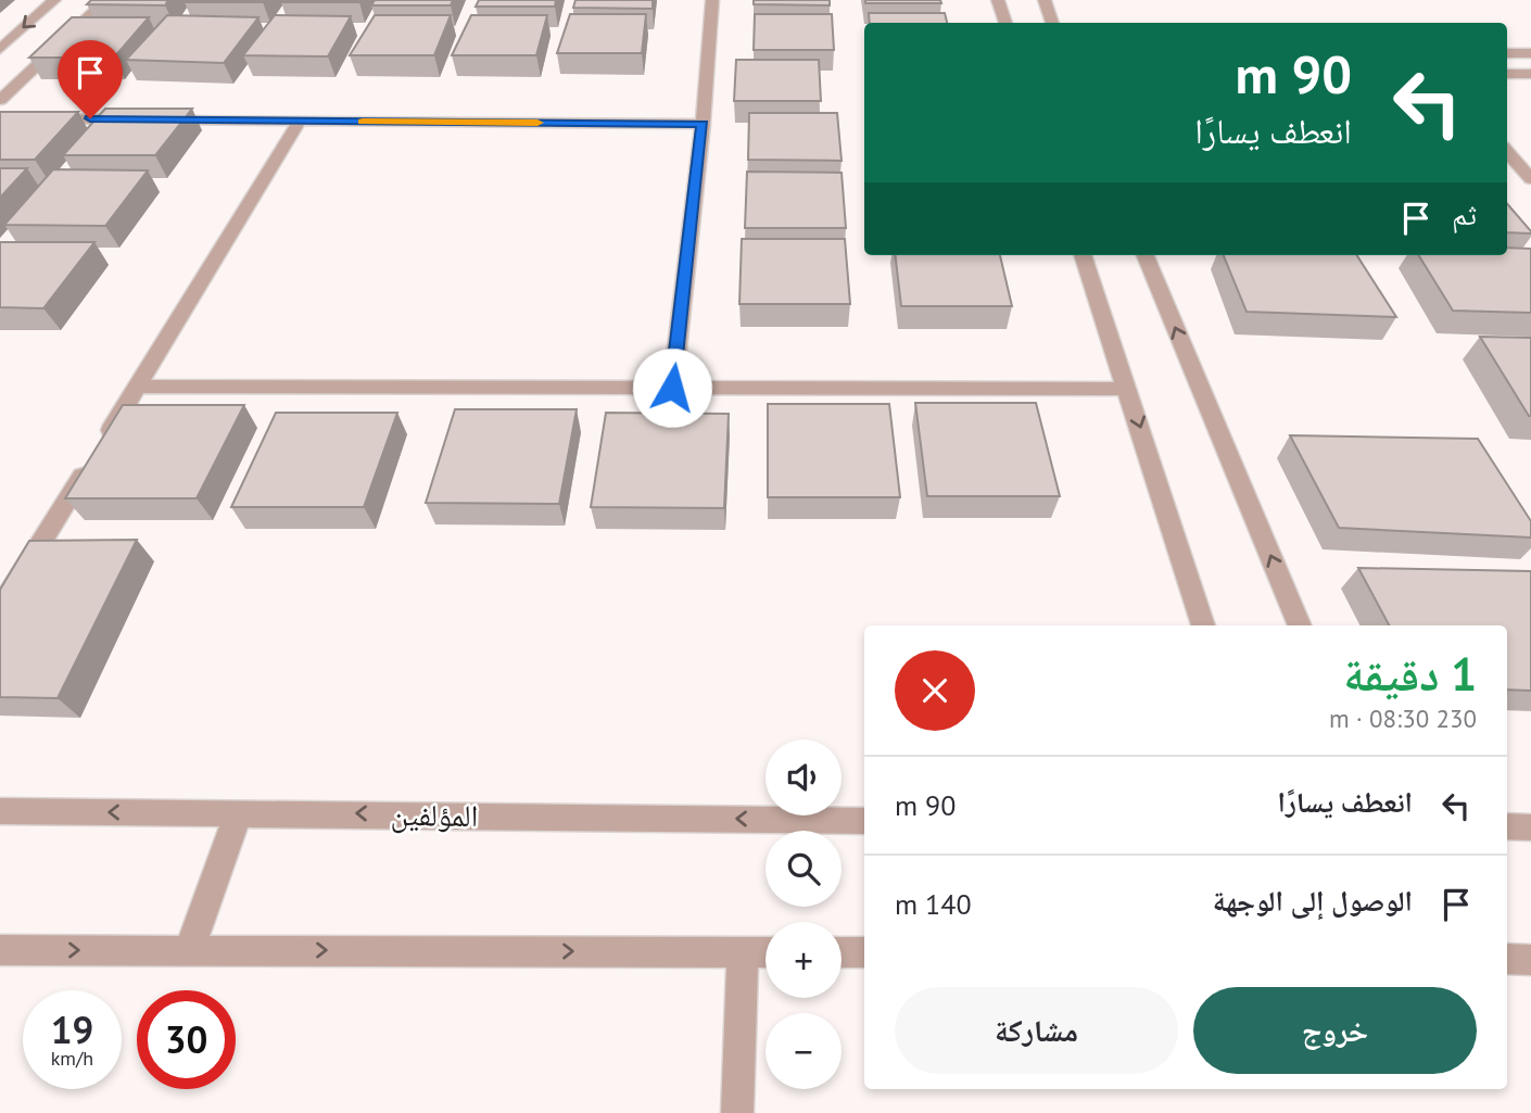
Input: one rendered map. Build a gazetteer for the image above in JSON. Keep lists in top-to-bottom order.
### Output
{
  "streets": {
    "street": ["المؤلفين"]
  },
  "page": {
    "turn": ["90 m", "انعطف يسارًا"],
    "then": "ثم",
    "heading": ["1 دقيقة", "230 m · 08:30"],
    "map_buttons": ["+", "−"],
    "list": [
      {
        "name": "انعطف يسارًا",
        "value": "90 m"
      },
      {
        "name": "الوصول إلى الوجهة",
        "value": "140 m"
      }
    ],
    "buttons": ["خروج", "مشاركة"],
    "speed": "19 km/h",
    "limit": "30"
  }
}
